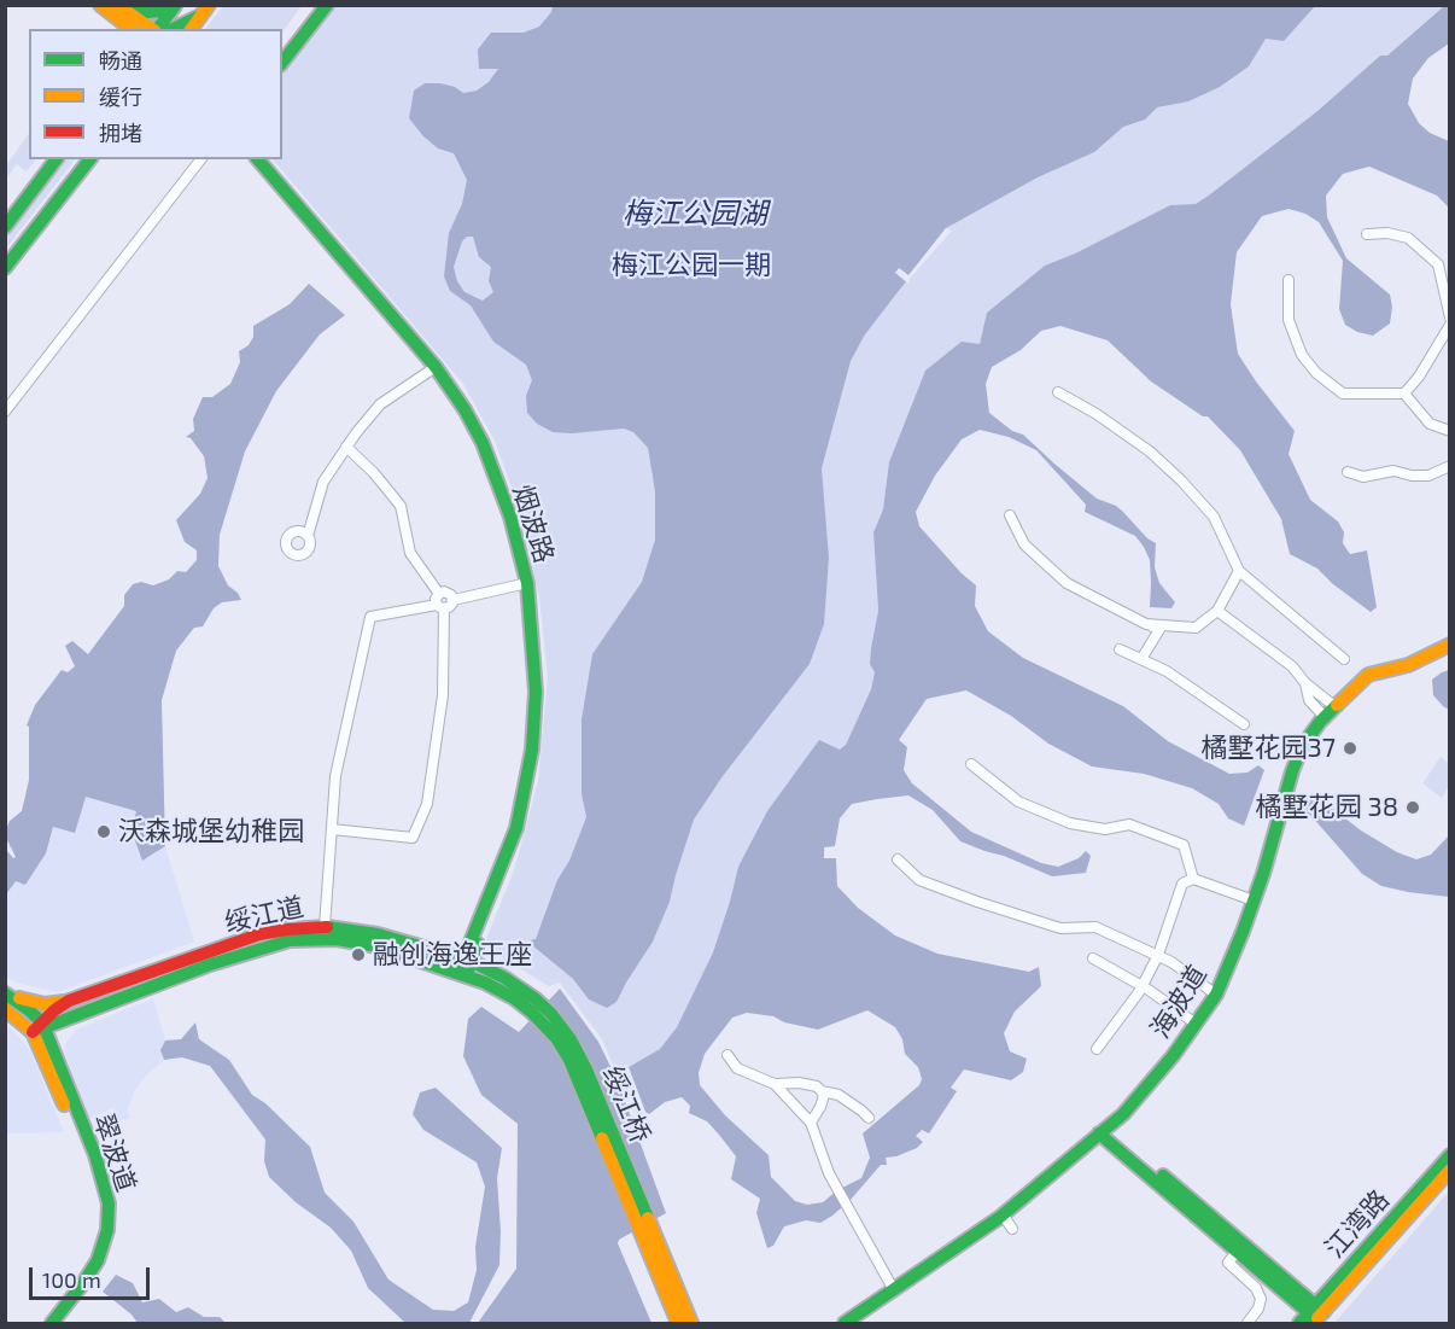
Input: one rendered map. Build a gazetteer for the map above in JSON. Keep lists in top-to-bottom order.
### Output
{
  "streets": {
    "main road": [
      "烟波路",
      "绥江道",
      "海波道",
      "绥江桥",
      "翠波道",
      "江湾路"
    ]
  },
  "crossings": [
    ["烟波路", "绥江道"],
    ["绥江道", "绥江桥"],
    ["绥江道", "翠波道"]
  ],
  "water": ["梅江公园湖"],
  "parks": ["梅江公园一期"],
  "places": [
    "橘墅花园37",
    "橘墅花园 38",
    "沃森城堡幼稚园",
    "融创海逸王座"
  ],
  "legend": ["畅通", "缓行", "拥堵"],
  "scale_bar": "100 m"
}
